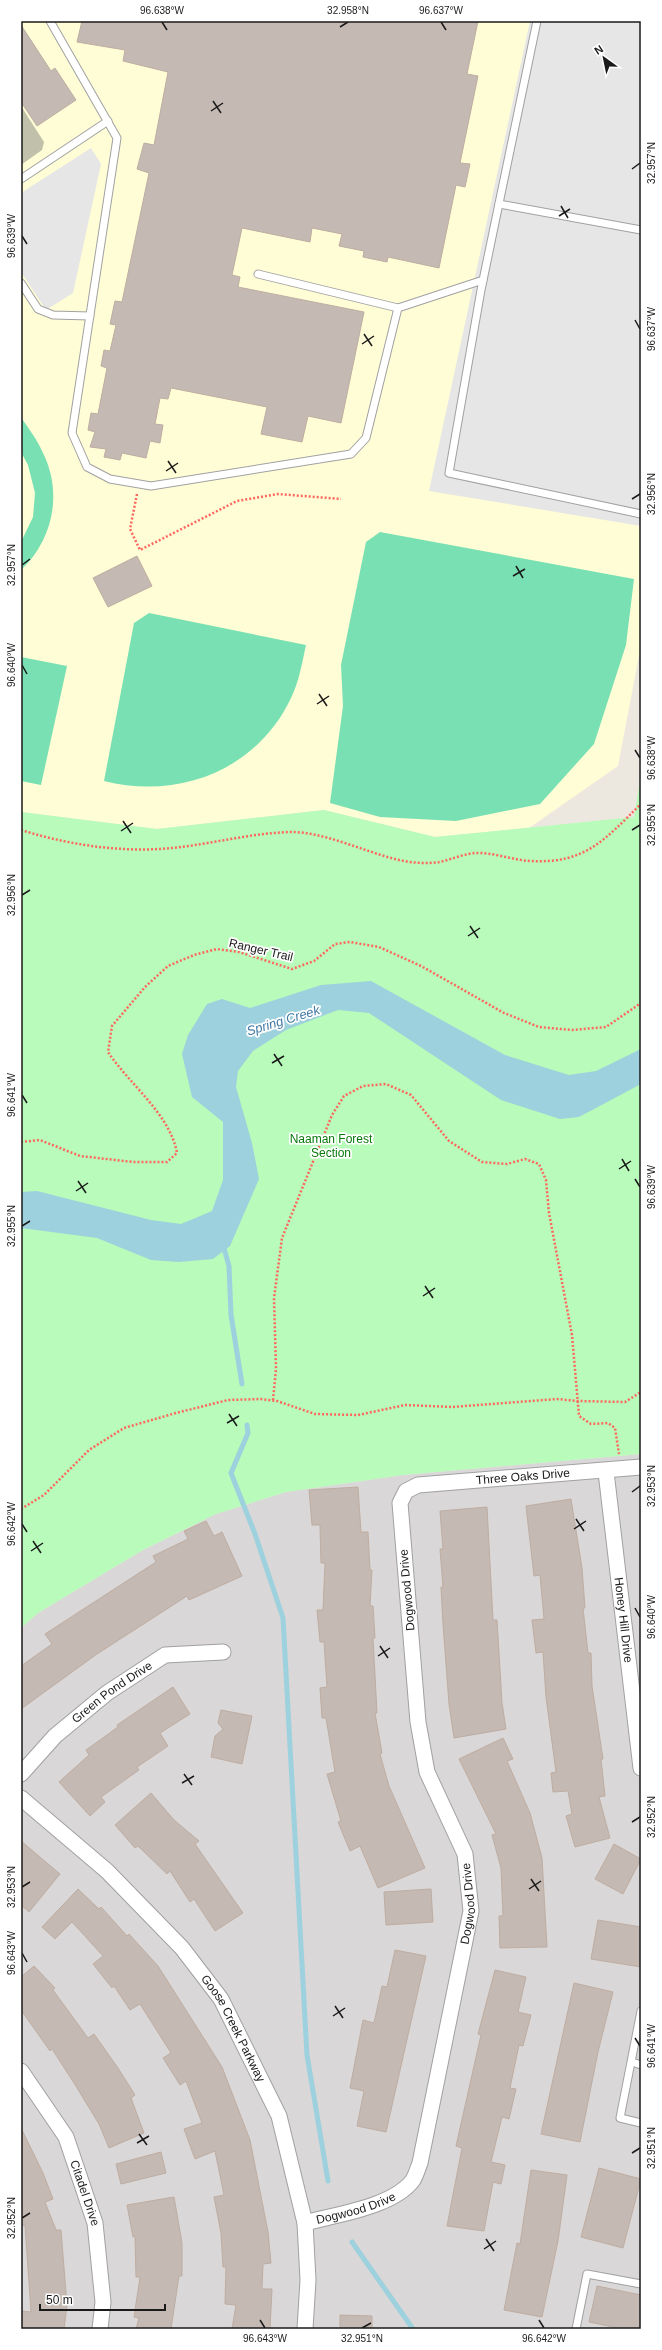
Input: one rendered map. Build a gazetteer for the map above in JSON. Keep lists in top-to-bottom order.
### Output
{
  "streets": {
    "street": [
      "Three Oaks Drive",
      "Dogwood Drive",
      "Honey Hill Drive",
      "Green Pond Drive",
      "Goose Creek Parkway",
      "Citadel Drive"
    ],
    "path": ["Ranger Trail"]
  },
  "crossings": [
    ["Three Oaks Drive", "Dogwood Drive"],
    ["Three Oaks Drive", "Honey Hill Drive"],
    ["Dogwood Drive", "Goose Creek Parkway"]
  ],
  "water": ["Spring Creek"],
  "parks": ["Naaman Forest Section"],
  "scale_bar": "50 m",
  "north": "top left",
  "coordinates": [
    "96.638°W",
    "32.958°N",
    "96.637°W",
    "32.957°N",
    "96.639°W",
    "32.956°N",
    "96.640°W",
    "32.955°N",
    "96.641°W",
    "32.953°N",
    "96.642°W",
    "32.952°N",
    "96.643°W",
    "32.951°N"
  ]
}
